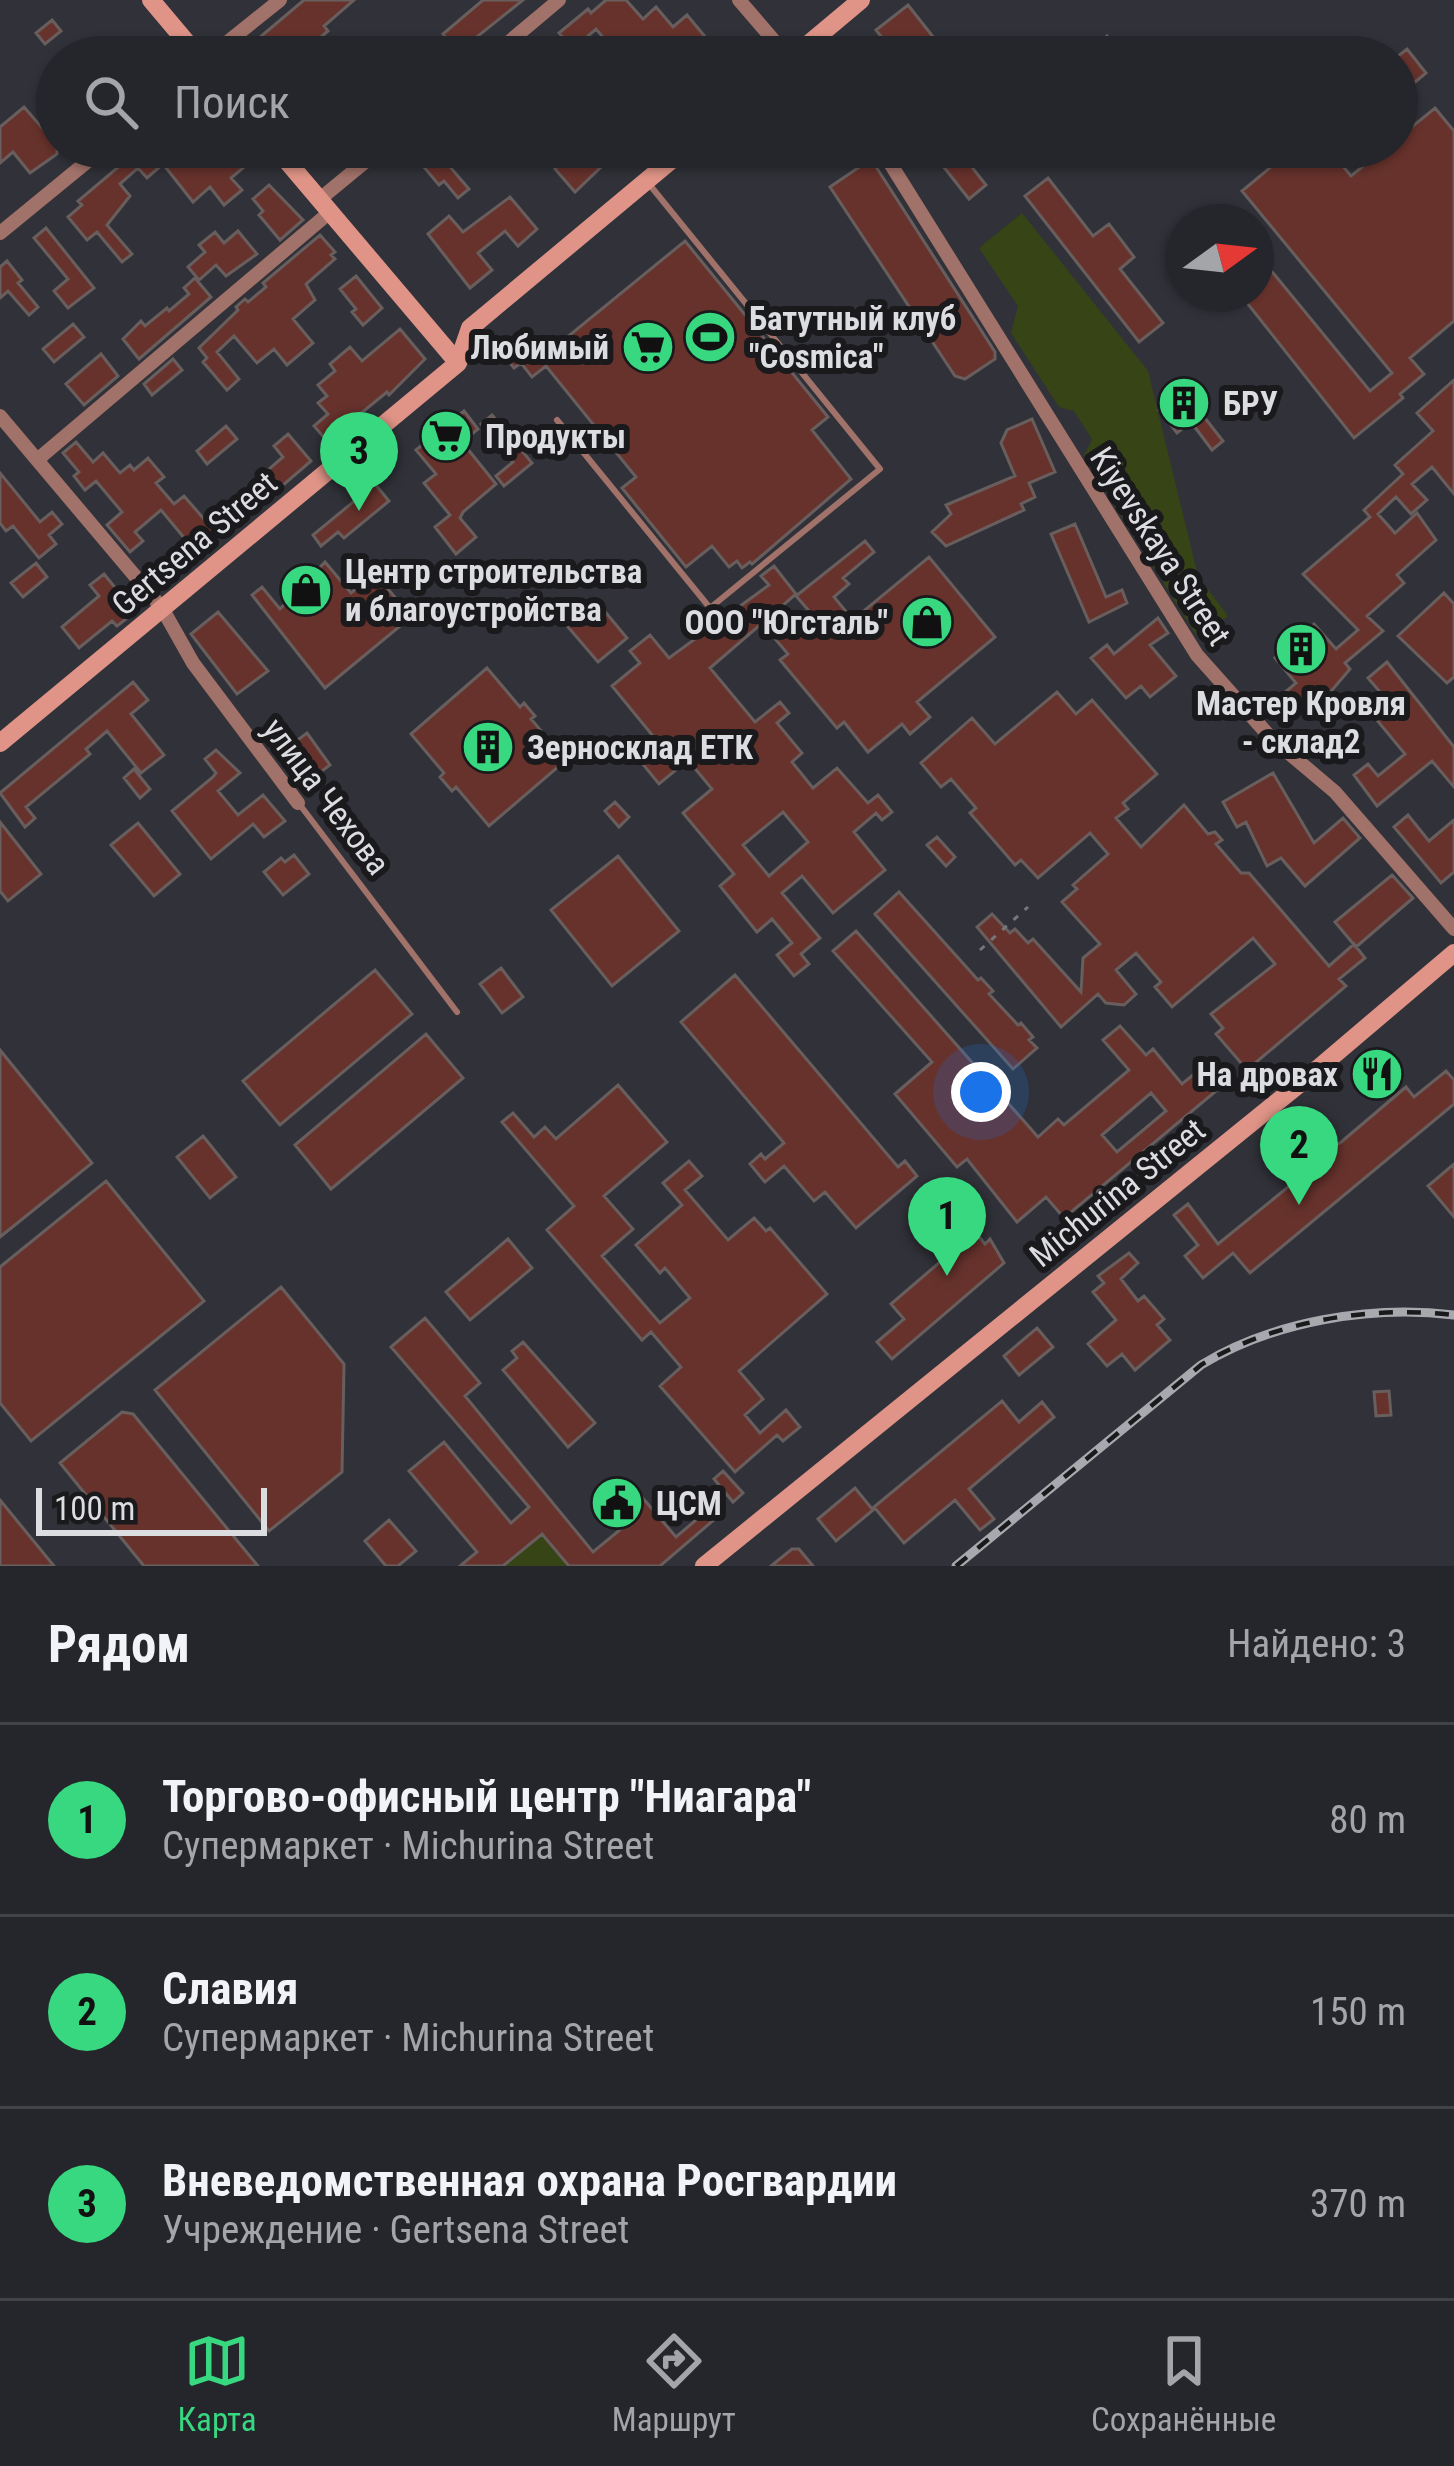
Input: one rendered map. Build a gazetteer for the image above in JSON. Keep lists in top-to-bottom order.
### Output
{
  "streets": {
    "street": [
      "Gertsena Street",
      "Kiyevskaya Street",
      "улица Чехова",
      "Michurina Street"
    ]
  },
  "crossings": [
    ["Gertsena Street", "улица Чехова"]
  ],
  "places": {
    "sports": ["Батутный клуб \"Cosmica\""],
    "supermarket": ["Любимый", "Продукты"],
    "building": ["БРУ", "Мастер Кровля - склад2", "Зерносклад ЕТК"],
    "shop": ["Центр строительства и благоустройства", "ООО \"Югсталь\""],
    "restaurant": ["На дровах"],
    "public building": ["ЦСМ"]
  },
  "scale_bar": "100 m",
  "north": "right",
  "page": {
    "search": "Поиск",
    "pins": ["3", "2", "1"],
    "scale": "100 m",
    "heading": ["Рядом", "Найдено: 3"],
    "list": [
      {
        "mark": "1",
        "name": "Торгово-офисный центр \"Ниагара\"",
        "note": "Супермаркет · Michurina Street",
        "value": "80 m"
      },
      {
        "mark": "2",
        "name": "Славия",
        "note": "Супермаркет · Michurina Street",
        "value": "150 m"
      },
      {
        "mark": "3",
        "name": "Вневедомственная охрана Росгвардии",
        "note": "Учреждение · Gertsena Street",
        "value": "370 m"
      }
    ],
    "nav": ["Карта", "Маршрут", "Сохранённые"]
  }
}
